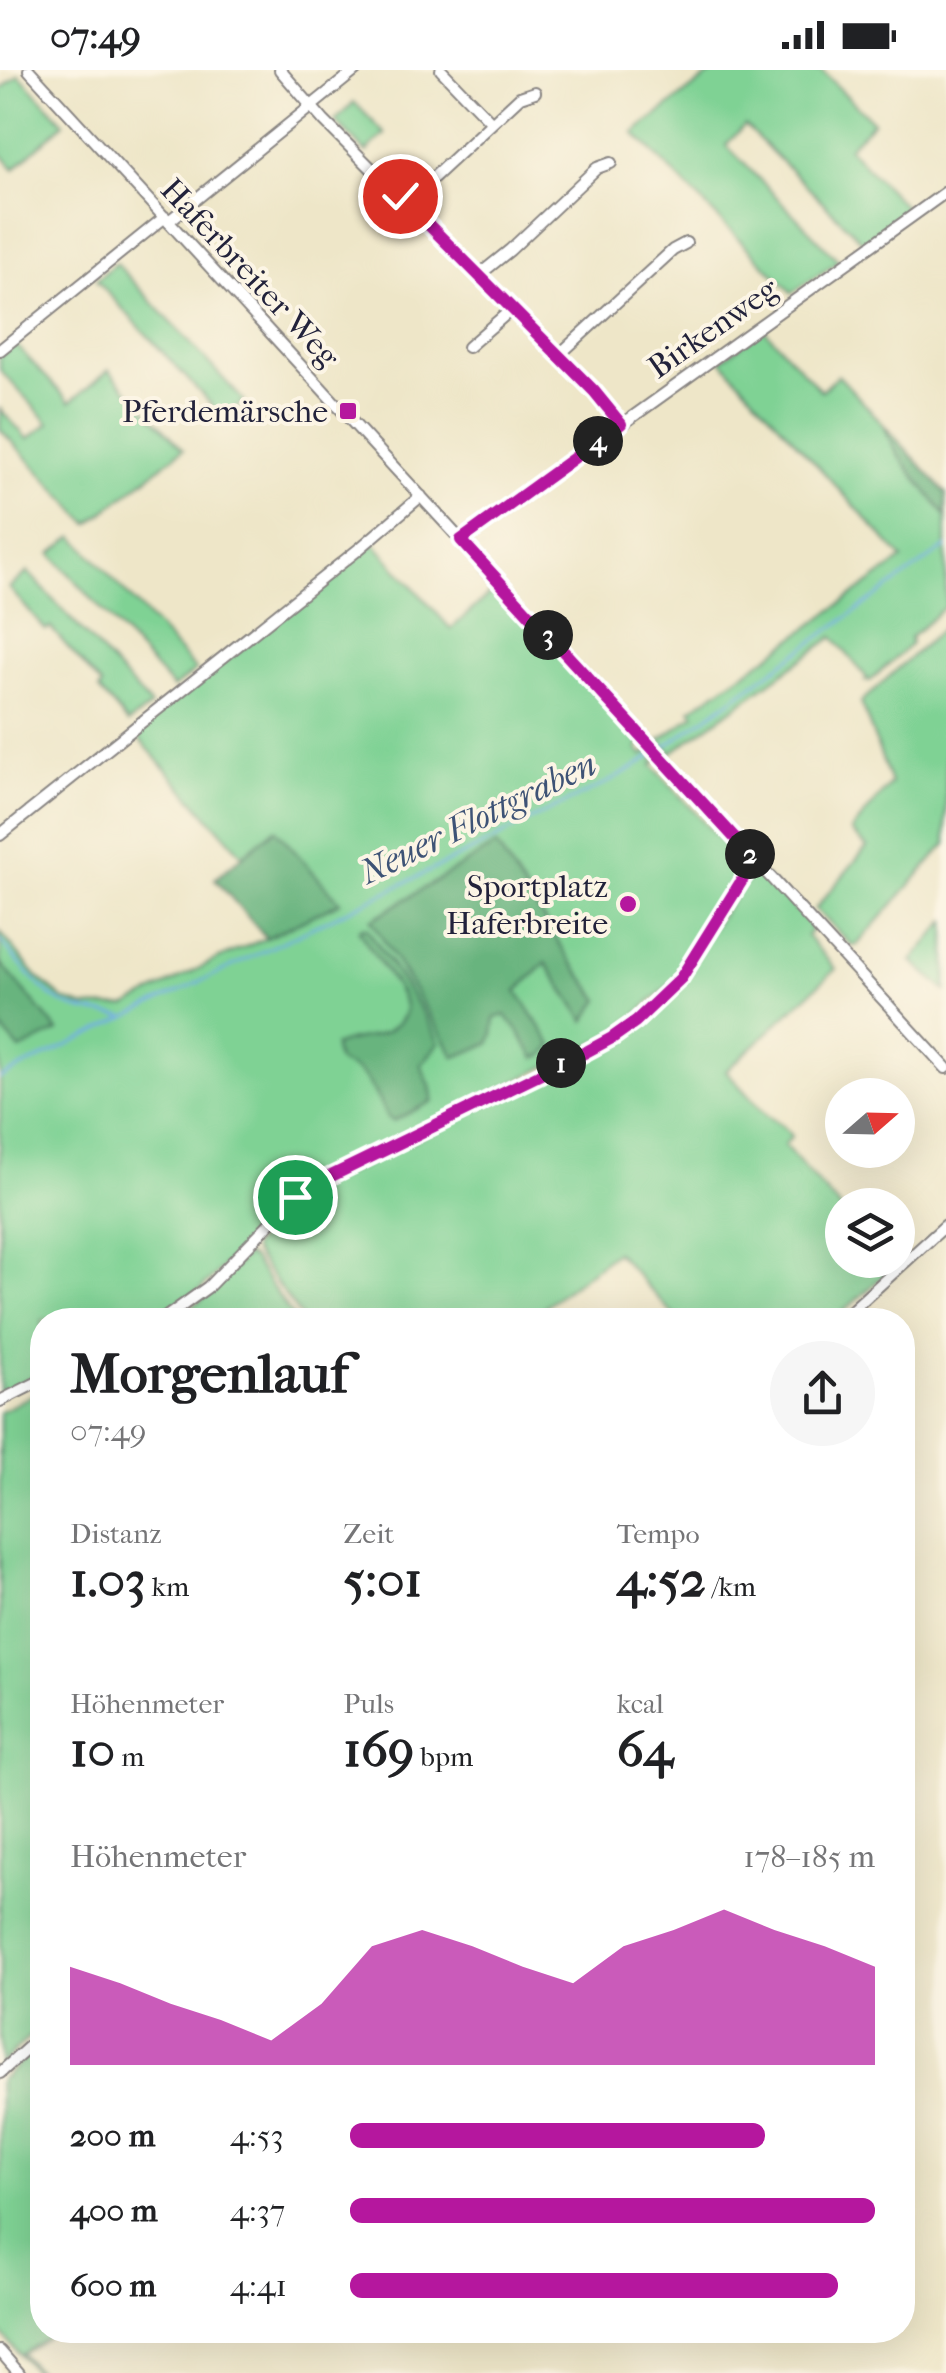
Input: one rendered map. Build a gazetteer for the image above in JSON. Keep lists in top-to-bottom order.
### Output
{
  "streets": {
    "street": ["Haferbreiter Weg", "Birkenweg"]
  },
  "crossings": [
    ["Haferbreiter Weg", "Birkenweg"]
  ],
  "water": ["Neuer Flottgraben"],
  "places": {
    "transit": ["Pferdemärsche"],
    "other": ["Sportplatz Haferbreite"]
  },
  "north": "right",
  "page": {
    "status": "07:49",
    "pins": [
      "4",
      "3",
      "2",
      "1"
    ],
    "heading": ["Morgenlauf", "07:49"],
    "stats": [
      ["Distanz", "1.03 km"],
      ["Zeit", "5:01"],
      ["Tempo", "4:52 /km"],
      ["Höhenmeter", "10 m"],
      ["Puls", "169 bpm"],
      ["kcal", "64"]
    ],
    "chart": ["Höhenmeter", "178–185 m"],
    "list": [
      {
        "name": "200 m",
        "note": "4:53"
      },
      {
        "name": "400 m",
        "note": "4:37"
      },
      {
        "name": "600 m",
        "note": "4:41"
      }
    ]
  }
}
